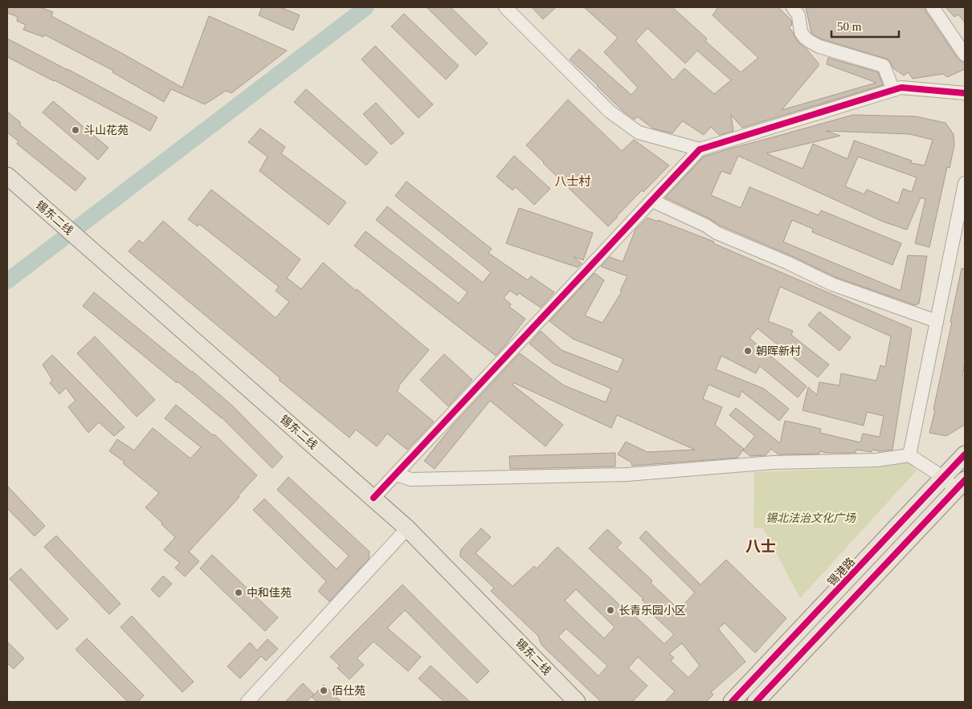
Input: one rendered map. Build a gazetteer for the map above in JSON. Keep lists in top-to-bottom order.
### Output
{
  "streets": {
    "main road": ["锡东二线", "锡港路"]
  },
  "districts": ["八士村", "八士"],
  "parks": ["锡北法治文化广场"],
  "places": [
    "斗山花苑",
    "朝晖新村",
    "中和佳苑",
    "长青乐园小区",
    "佰仕苑"
  ],
  "scale_bar": "50 m"
}
